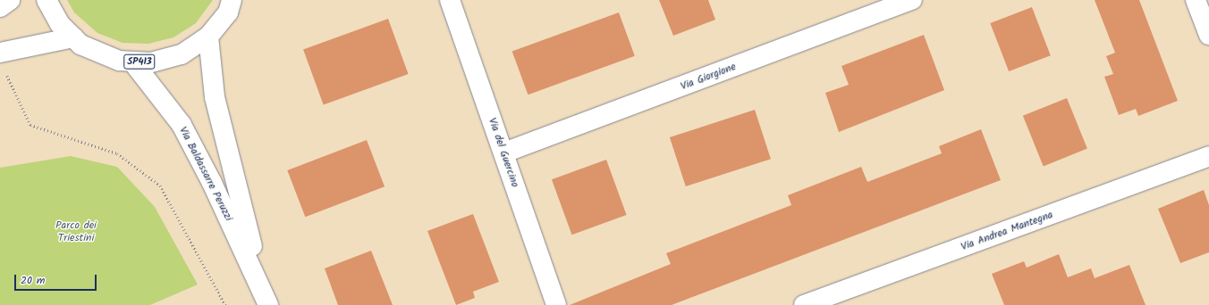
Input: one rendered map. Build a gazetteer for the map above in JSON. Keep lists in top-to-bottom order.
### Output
{
  "streets": {
    "street": [
      "SP413",
      "Via Giorgione",
      "Via del Guercino",
      "Via Baldassarre Peruzzi",
      "Via Andrea Mantegna"
    ]
  },
  "crossings": [
    ["SP413", "Via Baldassarre Peruzzi"],
    ["Via Giorgione", "Via del Guercino"]
  ],
  "parks": ["Parco dei Triestini"],
  "scale_bar": "20 m"
}
